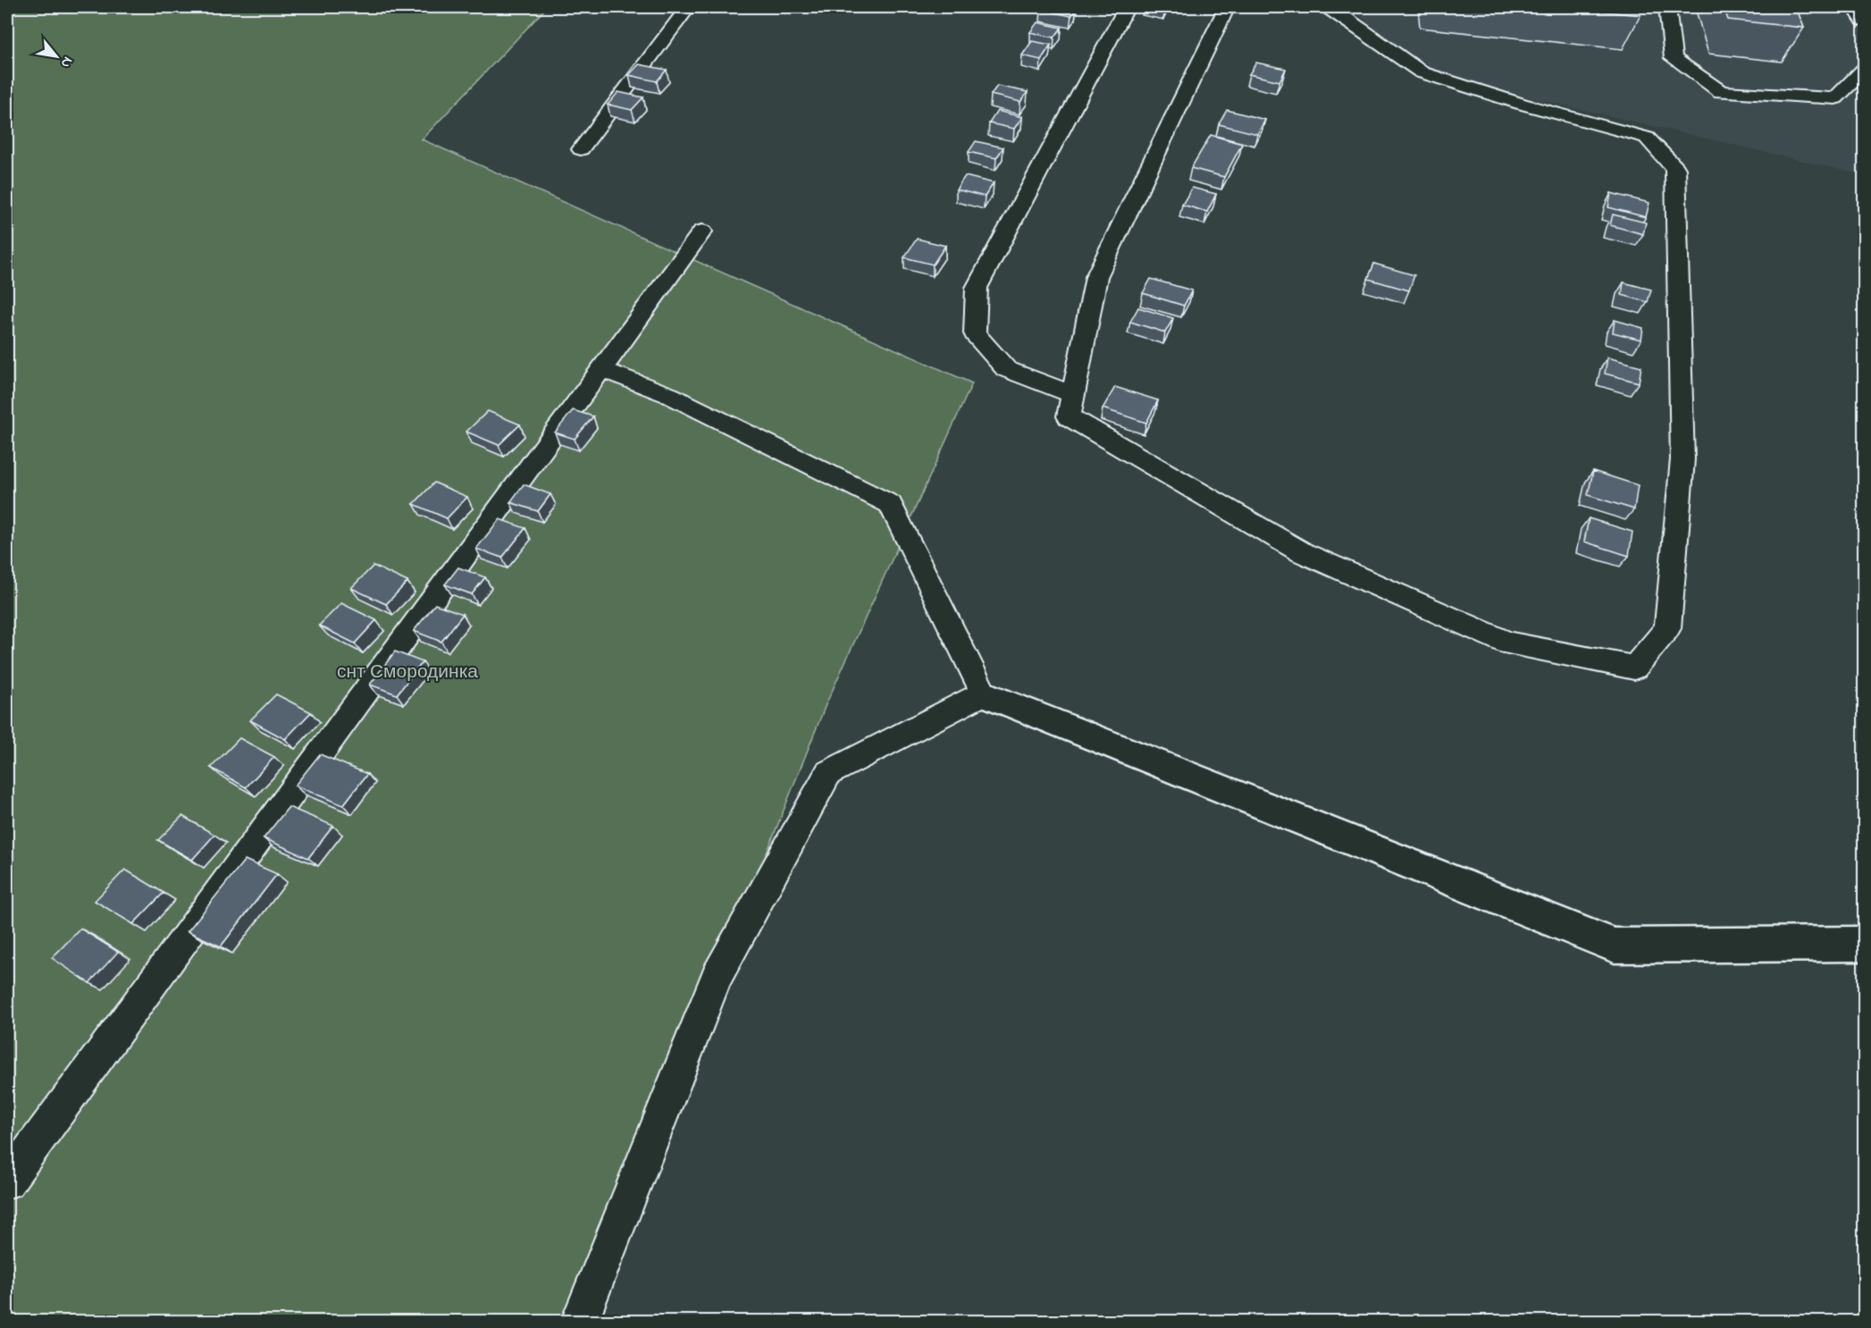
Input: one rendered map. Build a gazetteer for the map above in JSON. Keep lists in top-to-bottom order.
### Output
{
  "parks": ["снт Смородинка"],
  "north": "bottom right"
}
